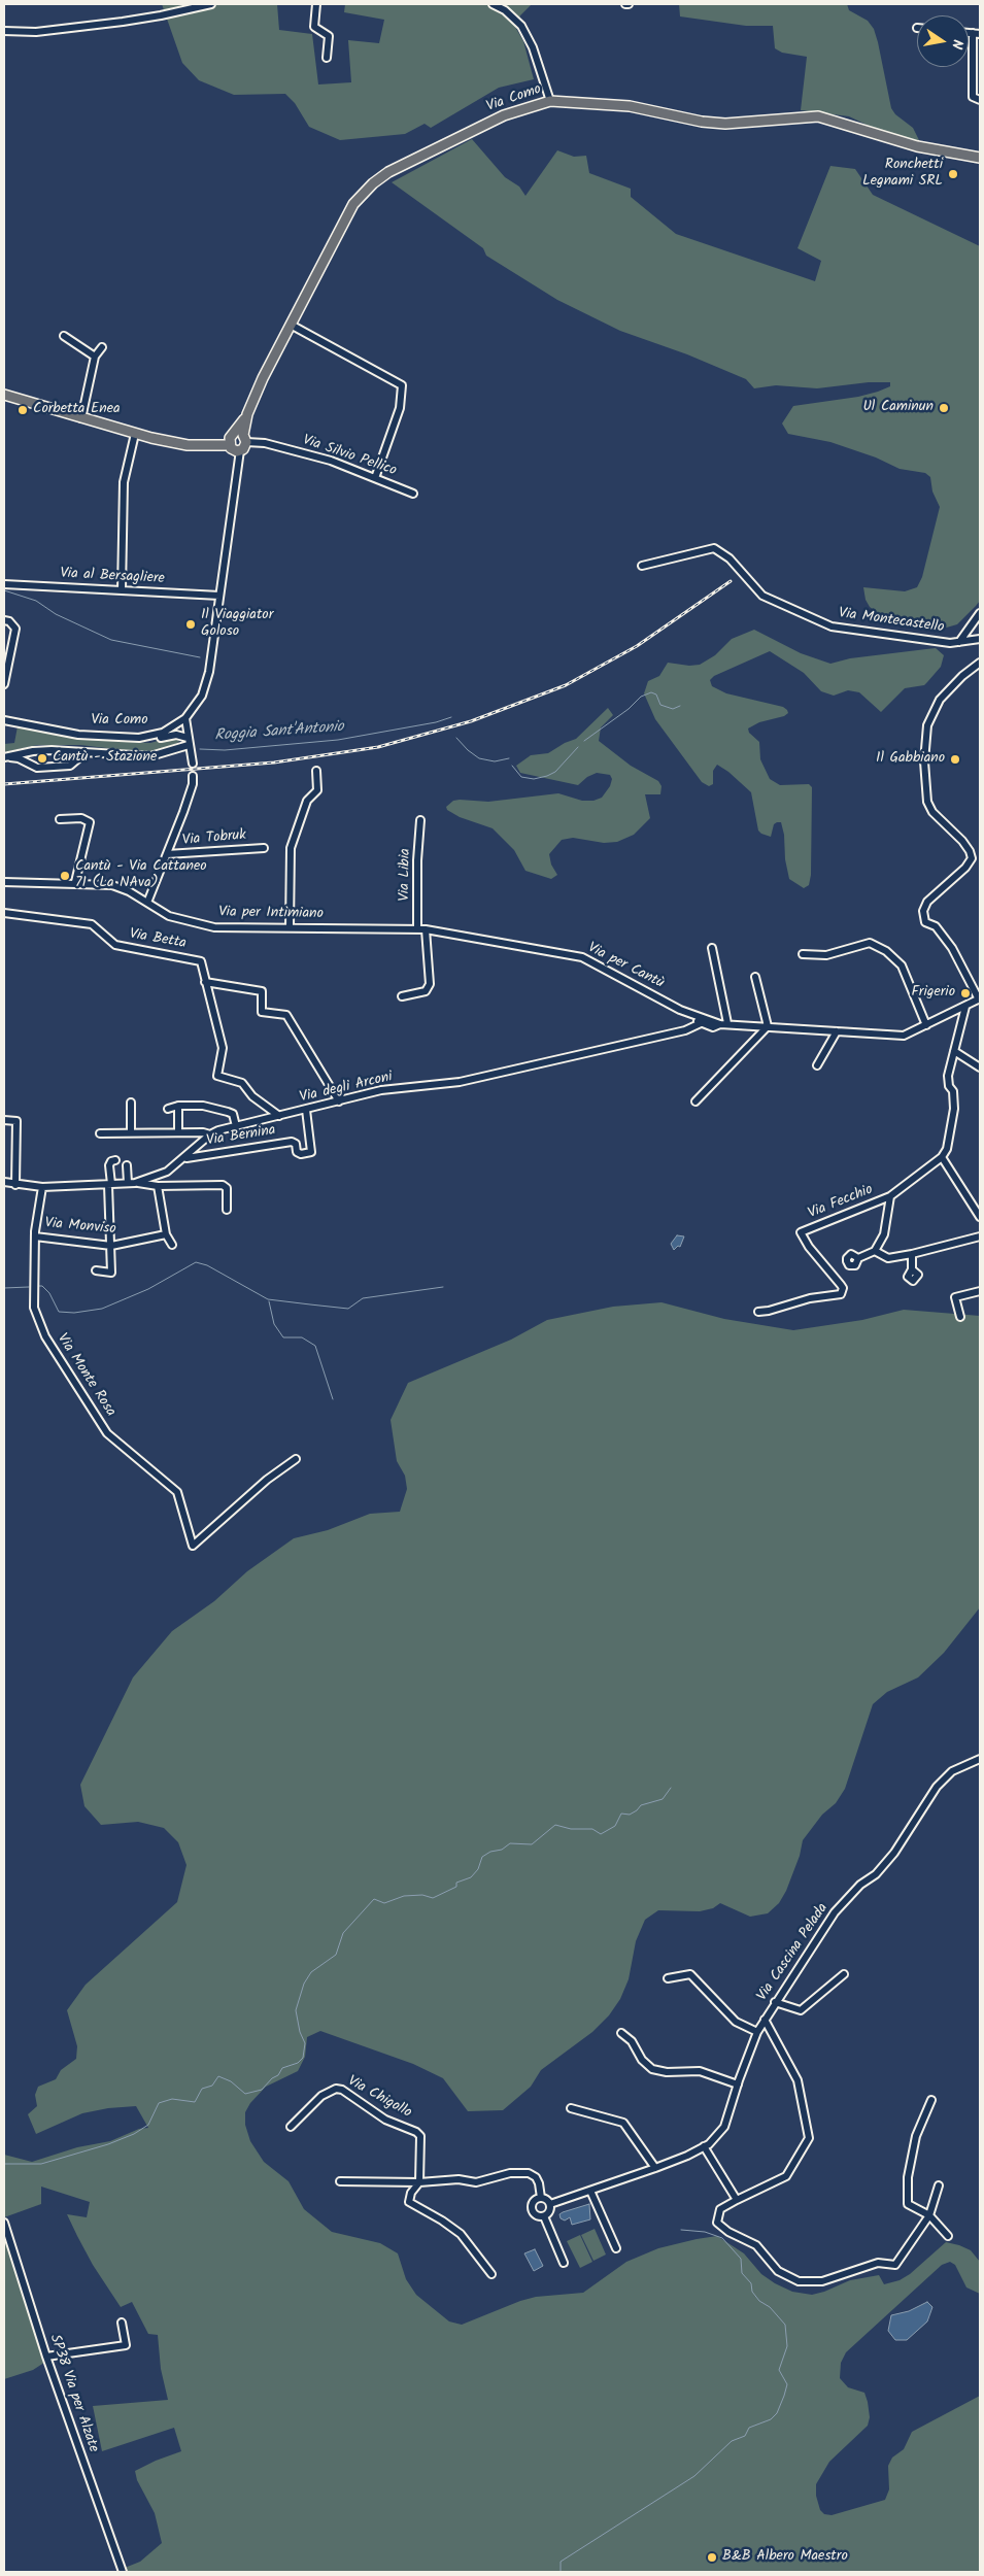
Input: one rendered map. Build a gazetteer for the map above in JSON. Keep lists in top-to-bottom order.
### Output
{
  "streets": {
    "main road": ["Via Como"],
    "street": [
      "Via Silvio Pellico",
      "Via al Bersagliere",
      "Via Montecastello",
      "Via Tobruk",
      "Via Libia",
      "Via per Intimiano",
      "Via Betta",
      "Via per Cantù",
      "Via degli Arconi",
      "Via Bernina",
      "Via Fecchio",
      "Via Monviso",
      "Via Monte Rosa",
      "Via Cascina Pelada",
      "Via Chigollo",
      "SP38 Via per Alzate"
    ]
  },
  "crossings": [
    ["Via Como", "Via Silvio Pellico"],
    ["Via Como", "Via al Bersagliere"],
    ["Via Libia", "Via per Cantù"],
    ["Via per Intimiano", "Via per Cantù"],
    ["Via Betta", "Via degli Arconi"],
    ["Via per Cantù", "Via degli Arconi"],
    ["Via degli Arconi", "Via Bernina"],
    ["Via degli Arconi", "Via Monte Rosa"],
    ["Via Monviso", "Via Monte Rosa"]
  ],
  "water": ["Roggia Sant'Antonio"],
  "places": [
    "Ronchetti Legnami SRL",
    "Ul Caminun",
    "Corbetta Enea",
    "Il Viaggiator Goloso",
    "Cantù - Stazione",
    "Il Gabbiano",
    "Cantù - Via Cattaneo 71 (La NAva)",
    "Frigerio",
    "B&B Albero Maestro"
  ],
  "north": "right"
}
